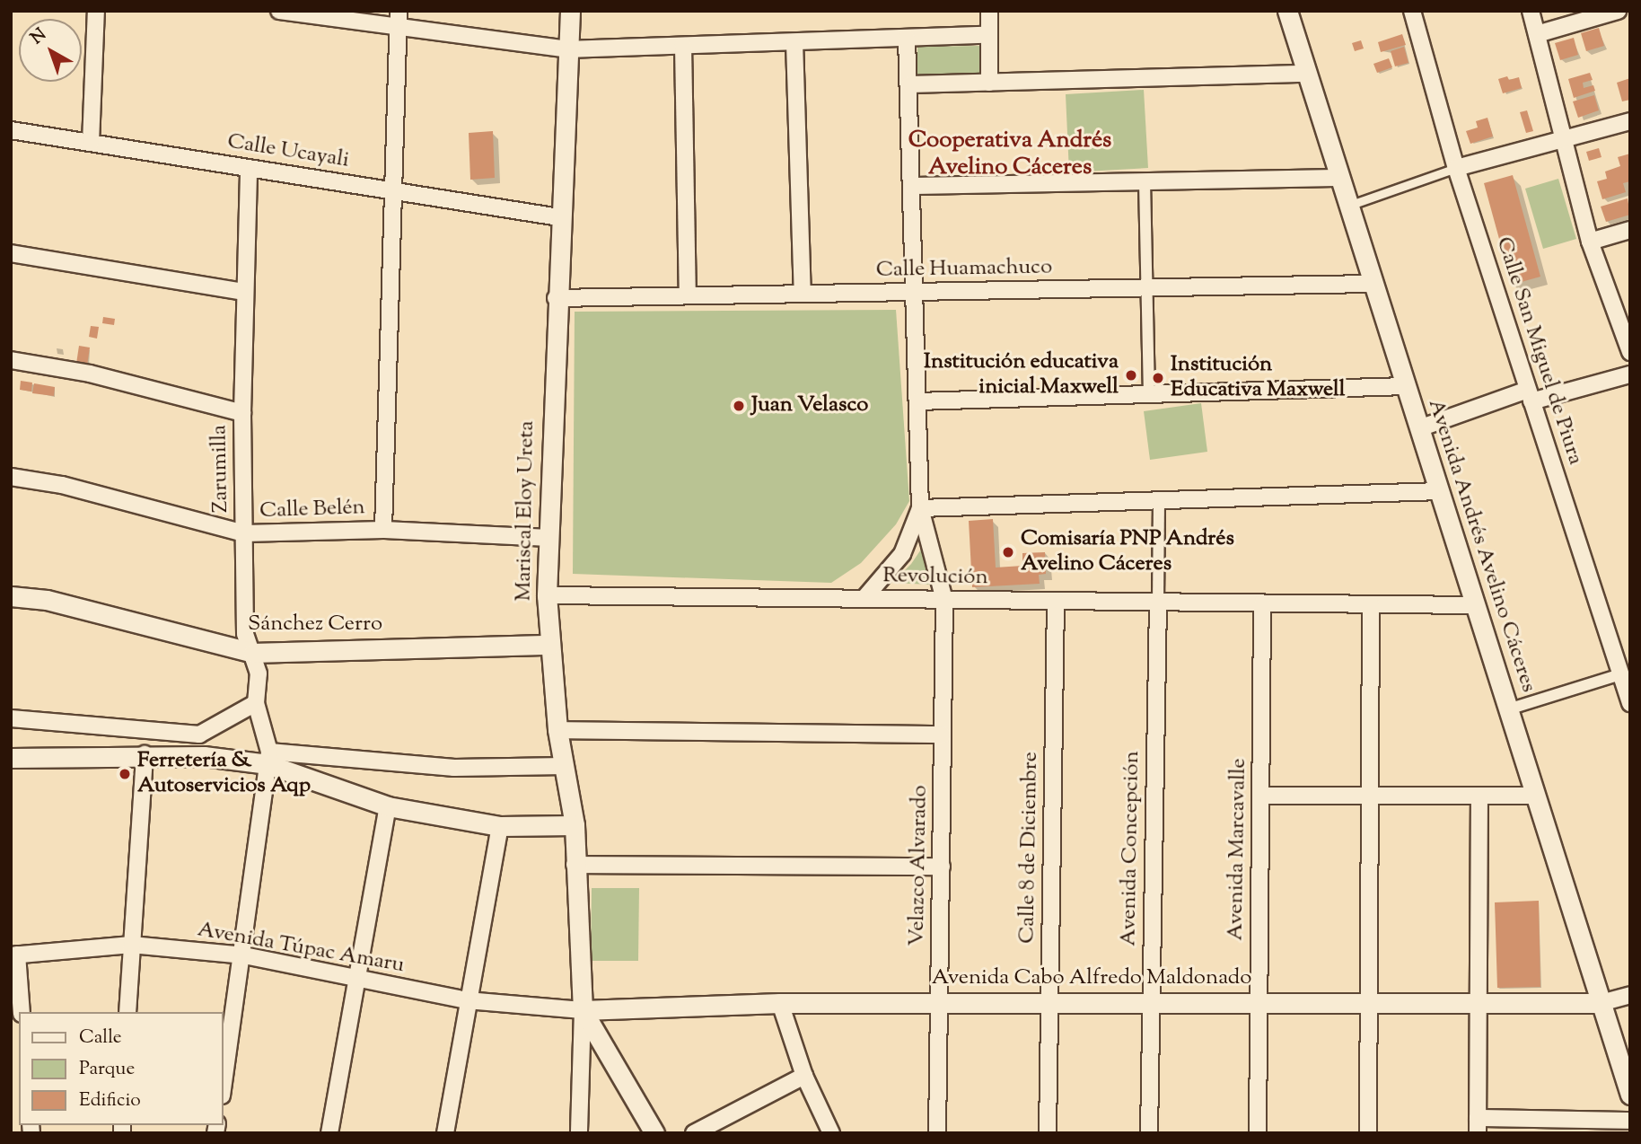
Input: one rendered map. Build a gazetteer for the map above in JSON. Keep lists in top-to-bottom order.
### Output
{
  "streets": {
    "street": [
      "Calle Ucayali",
      "Calle Huamachuco",
      "Calle San Miguel de Piura",
      "Zarumilla",
      "Calle Belén",
      "Mariscal Eloy Ureta",
      "Avenida Andrés Avelino Cáceres",
      "Revolución",
      "Sánchez Cerro",
      "Calle 8 de Diciembre",
      "Avenida Concepción",
      "Avenida Marcavalle",
      "Velazco Alvarado",
      "Avenida Túpac Amaru",
      "Avenida Cabo Alfredo Maldonado"
    ]
  },
  "crossings": [
    ["Calle Ucayali", "Zarumilla"],
    ["Calle Ucayali", "Mariscal Eloy Ureta"],
    ["Calle Huamachuco", "Mariscal Eloy Ureta"],
    ["Calle Huamachuco", "Avenida Andrés Avelino Cáceres"],
    ["Zarumilla", "Calle Belén"],
    ["Zarumilla", "Sánchez Cerro"],
    ["Calle Belén", "Mariscal Eloy Ureta"],
    ["Mariscal Eloy Ureta", "Revolución"],
    ["Mariscal Eloy Ureta", "Sánchez Cerro"],
    ["Mariscal Eloy Ureta", "Avenida Túpac Amaru"],
    ["Mariscal Eloy Ureta", "Avenida Cabo Alfredo Maldonado"],
    ["Avenida Andrés Avelino Cáceres", "Revolución"],
    ["Avenida Andrés Avelino Cáceres", "Avenida Cabo Alfredo Maldonado"],
    ["Revolución", "Calle 8 de Diciembre"],
    ["Revolución", "Avenida Concepción"],
    ["Revolución", "Avenida Marcavalle"],
    ["Revolución", "Velazco Alvarado"],
    ["Calle 8 de Diciembre", "Avenida Cabo Alfredo Maldonado"],
    ["Avenida Concepción", "Avenida Cabo Alfredo Maldonado"],
    ["Avenida Marcavalle", "Avenida Cabo Alfredo Maldonado"],
    ["Velazco Alvarado", "Avenida Cabo Alfredo Maldonado"],
    ["Avenida Túpac Amaru", "Avenida Cabo Alfredo Maldonado"]
  ],
  "districts": ["Cooperativa Andrés Avelino Cáceres"],
  "places": [
    "Institución educativa inicial Maxwell",
    "Institución Educativa Maxwell",
    "Juan Velasco",
    "Comisaría PNP Andrés Avelino Cáceres",
    "Ferretería & Autoservicios Aqp"
  ],
  "legend": ["Calle", "Parque", "Edificio"],
  "north": "top left"
}
